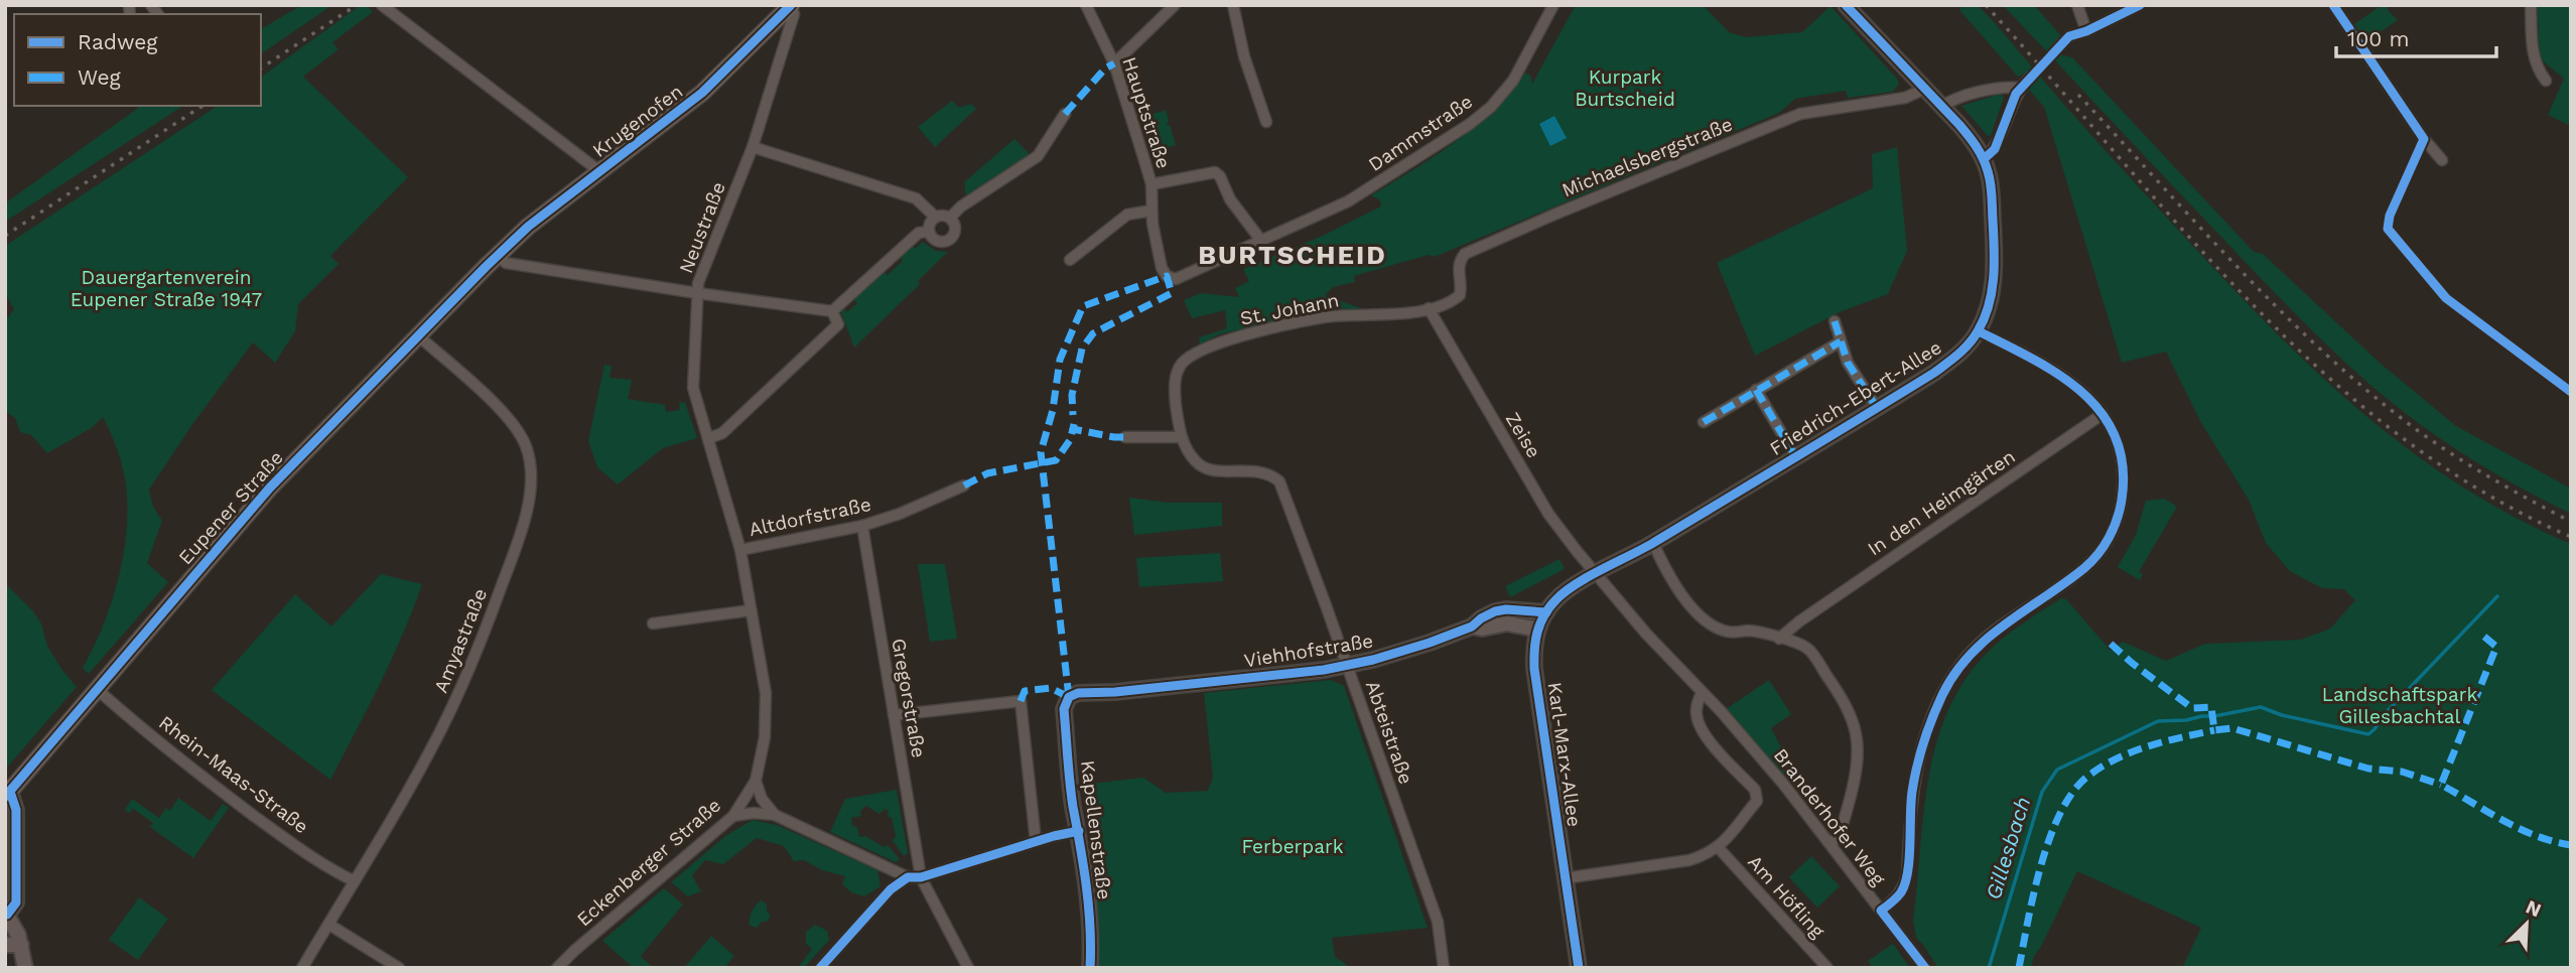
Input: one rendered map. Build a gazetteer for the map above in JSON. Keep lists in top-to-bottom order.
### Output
{
  "streets": {
    "main road": [
      "Krugenofen",
      "Friedrich-Ebert-Allee",
      "Eupener Straße",
      "Viehhofstraße",
      "Karl-Marx-Allee",
      "Kapellenstraße"
    ],
    "street": [
      "Hauptstraße",
      "Dammstraße",
      "Michaelsbergstraße",
      "Neustraße",
      "St. Johann",
      "Zeise",
      "In den Heimgärten",
      "Altdorfstraße",
      "Amyastraße",
      "Gregorstraße",
      "Abteistraße",
      "Rhein-Maas-Straße",
      "Branderhofer Weg",
      "Eckenberger Straße",
      "Am Höfling"
    ]
  },
  "crossings": [
    ["Hauptstraße", "Dammstraße"],
    ["Krugenofen", "Neustraße"],
    ["Krugenofen", "Eupener Straße"],
    ["Michaelsbergstraße", "St. Johann"],
    ["Michaelsbergstraße", "Zeise"],
    ["Neustraße", "Altdorfstraße"],
    ["Neustraße", "Eckenberger Straße"],
    ["St. Johann", "Zeise"],
    ["St. Johann", "Abteistraße"],
    ["Friedrich-Ebert-Allee", "Zeise"],
    ["Friedrich-Ebert-Allee", "Karl-Marx-Allee"],
    ["Friedrich-Ebert-Allee", "Branderhofer Weg"],
    ["Zeise", "Karl-Marx-Allee"],
    ["Zeise", "Branderhofer Weg"],
    ["Eupener Straße", "Amyastraße"],
    ["Eupener Straße", "Rhein-Maas-Straße"],
    ["Altdorfstraße", "Gregorstraße"],
    ["Altdorfstraße", "Eckenberger Straße"],
    ["Amyastraße", "Rhein-Maas-Straße"],
    ["Viehhofstraße", "Abteistraße"],
    ["Viehhofstraße", "Karl-Marx-Allee"],
    ["Viehhofstraße", "Kapellenstraße"],
    ["Karl-Marx-Allee", "Branderhofer Weg"]
  ],
  "districts": ["BURTSCHEID"],
  "water": ["Gillesbach"],
  "parks": [
    "Kurpark Burtscheid",
    "Dauergartenverein Eupener Straße 1947",
    "Landschaftspark Gillesbachtal",
    "Ferberpark"
  ],
  "legend": ["Radweg", "Weg"],
  "scale_bar": "100 m",
  "north": "top right"
}
